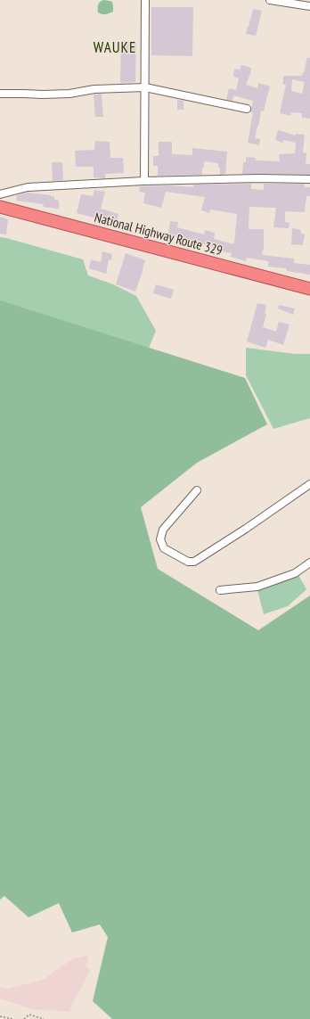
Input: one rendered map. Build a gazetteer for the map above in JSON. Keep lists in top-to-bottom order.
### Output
{
  "streets": {
    "highway": ["National Highway Route 329"]
  },
  "districts": ["WAUKE"]
}
